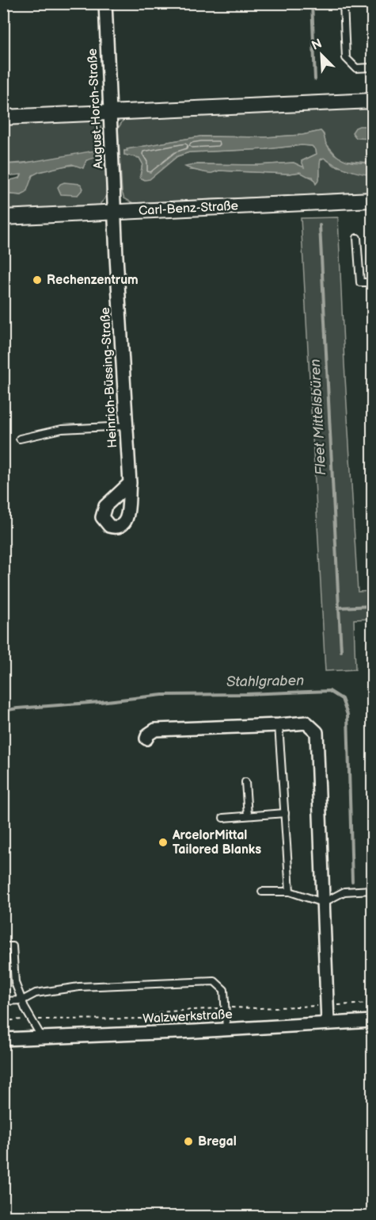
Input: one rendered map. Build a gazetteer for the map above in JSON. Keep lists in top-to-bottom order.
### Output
{
  "streets": {
    "street": [
      "August-Horch-Straße",
      "Carl-Benz-Straße",
      "Heinrich-Büssing-Straße",
      "Walzwerkstraße"
    ]
  },
  "crossings": [
    ["August-Horch-Straße", "Carl-Benz-Straße"],
    ["August-Horch-Straße", "Heinrich-Büssing-Straße"],
    ["Carl-Benz-Straße", "Heinrich-Büssing-Straße"]
  ],
  "water": ["Fleet Mittelsbüren", "Stahlgraben"],
  "places": ["Rechenzentrum", "ArcelorMittal Tailored Blanks", "Bregal"],
  "north": "top left"
}
